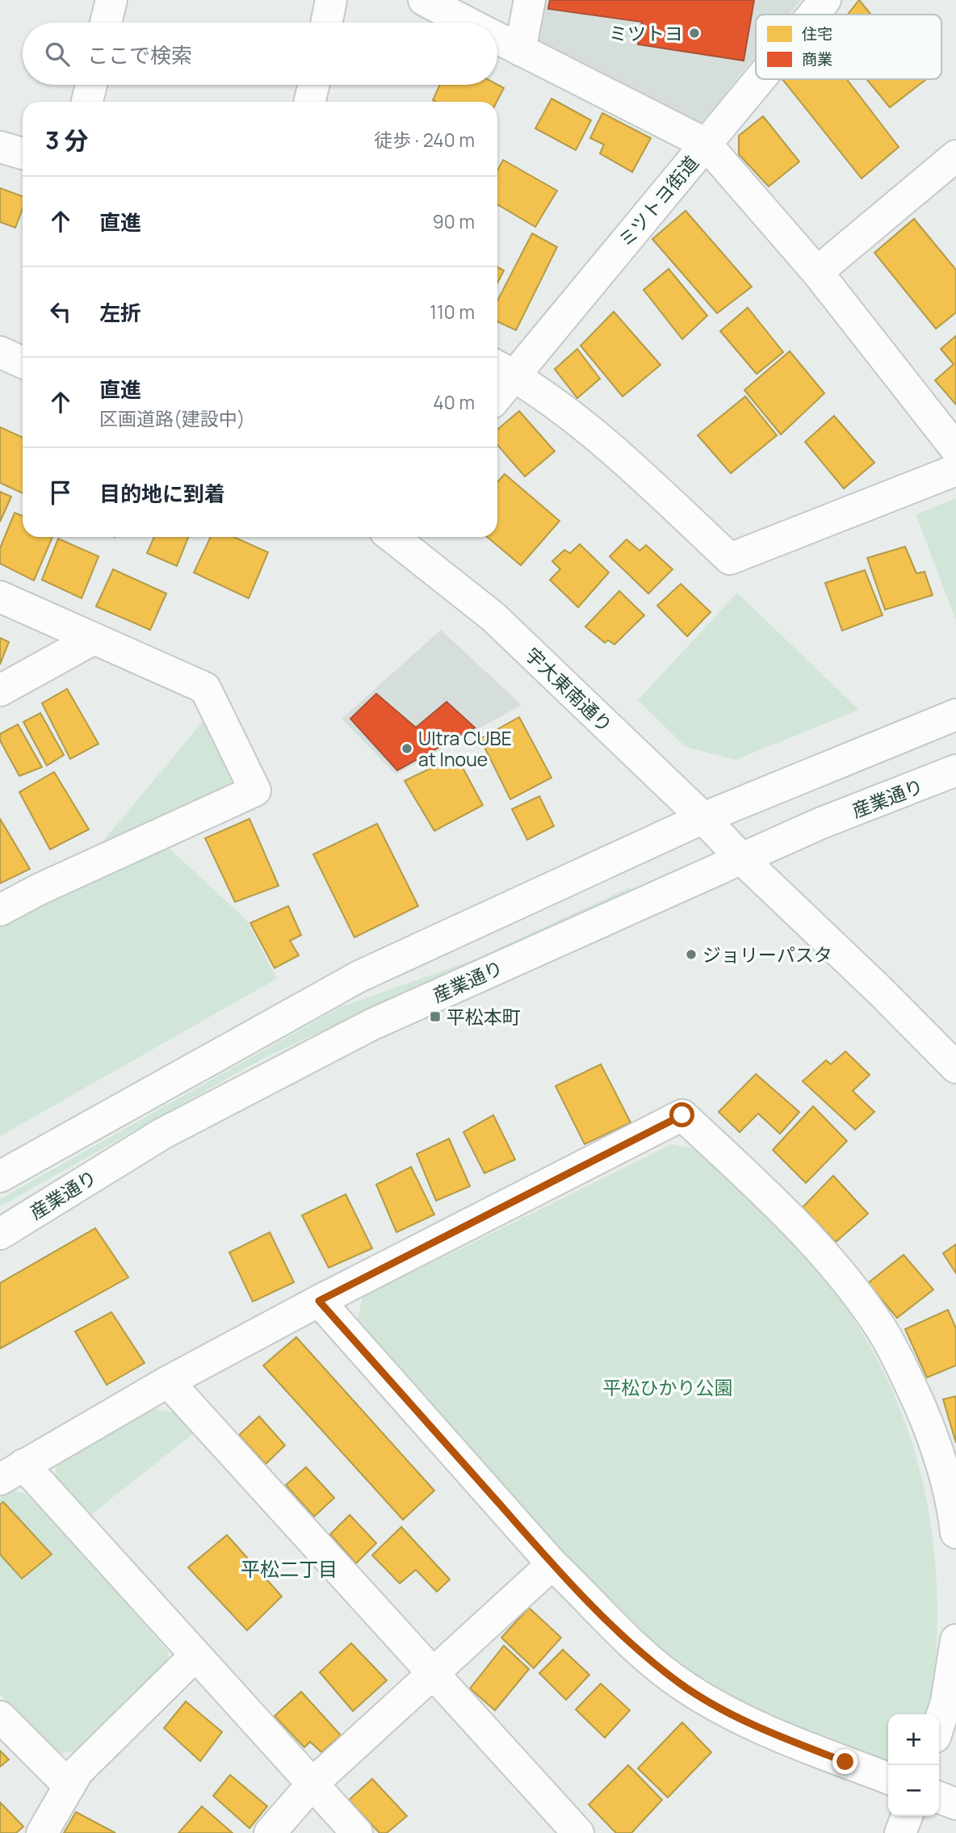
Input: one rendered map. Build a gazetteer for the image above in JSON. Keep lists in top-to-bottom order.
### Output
{
  "streets": {
    "street": ["ミツトヨ街道", "宇大東南通り", "産業通り"]
  },
  "crossings": [
    ["宇大東南通り", "産業通り"]
  ],
  "districts": ["平松二丁目"],
  "parks": ["平松ひかり公園"],
  "places": {
    "other": ["ミツトヨ", "Ultra CUBE at Inoue", "ジョリーパスタ"],
    "transit": ["平松本町"]
  },
  "legend": ["住宅", "商業"],
  "page": {
    "search": "ここで検索",
    "heading": ["3 分", "徒歩 · 240 m"],
    "list": [
      ["直進", "90 m"],
      ["左折", "110 m"],
      ["直進", "区画道路(建設中)", "40 m"],
      "目的地に到着"
    ],
    "map_buttons": ["+", "−"]
  }
}
